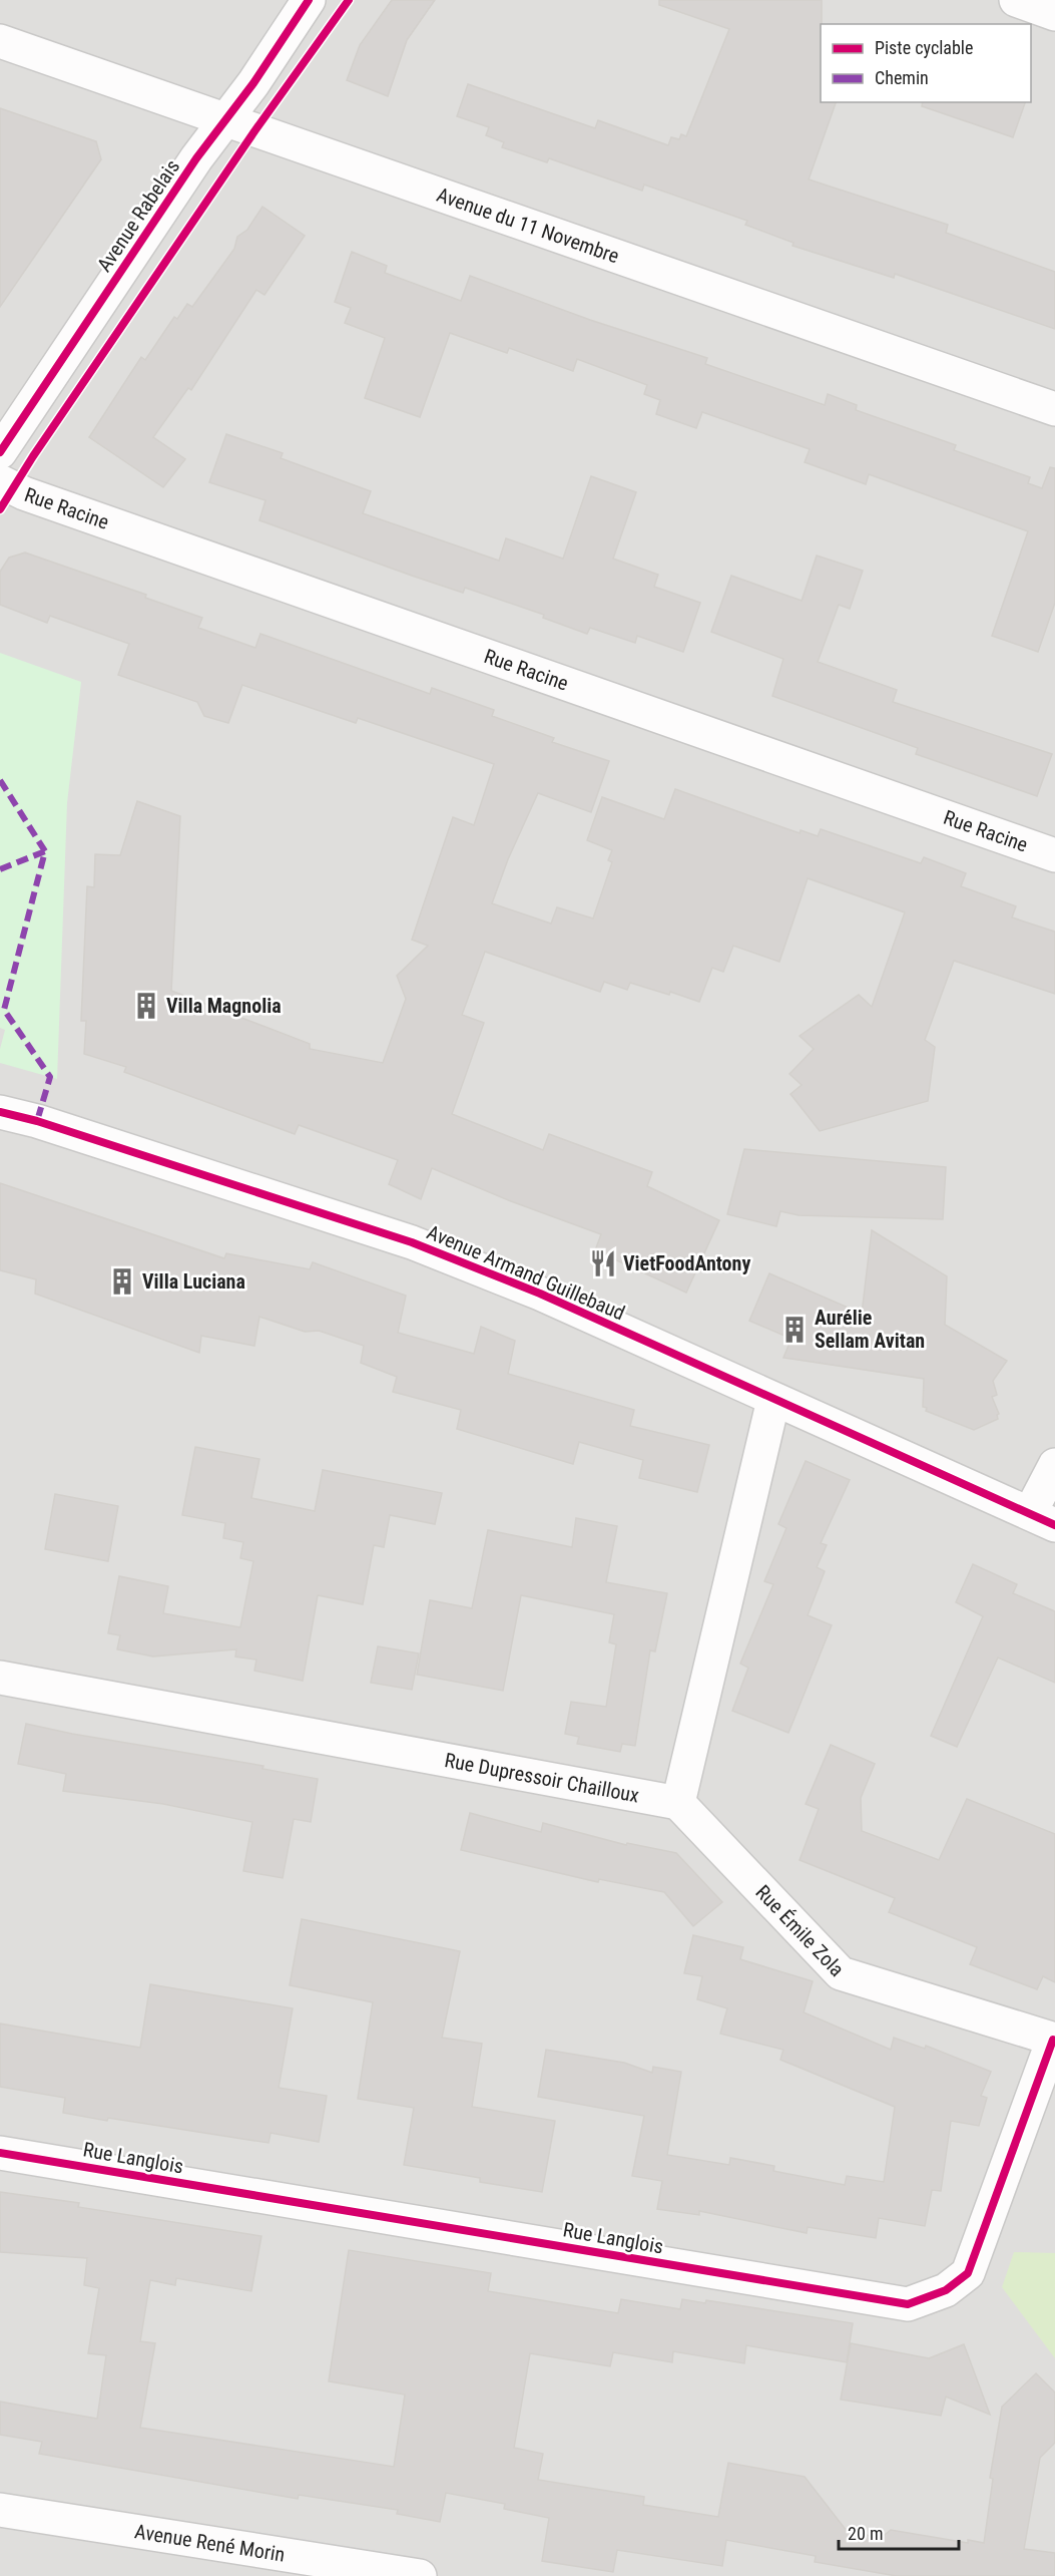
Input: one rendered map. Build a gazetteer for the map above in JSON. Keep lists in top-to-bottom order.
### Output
{
  "streets": {
    "street": [
      "Avenue Rabelais",
      "Avenue du 11 Novembre",
      "Rue Racine",
      "Avenue Armand Guillebaud",
      "Rue Dupressoir Chailloux",
      "Rue Émile Zola",
      "Rue Langlois",
      "Avenue René Morin"
    ]
  },
  "crossings": [
    ["Avenue Rabelais", "Avenue du 11 Novembre"],
    ["Rue Dupressoir Chailloux", "Rue Émile Zola"],
    ["Rue Émile Zola", "Rue Langlois"]
  ],
  "places": {
    "building": ["Villa Magnolia", "Villa Luciana", "Aurélie Sellam Avitan"],
    "restaurant": ["VietFoodAntony"]
  },
  "legend": ["Piste cyclable", "Chemin"],
  "scale_bar": "20 m"
}
